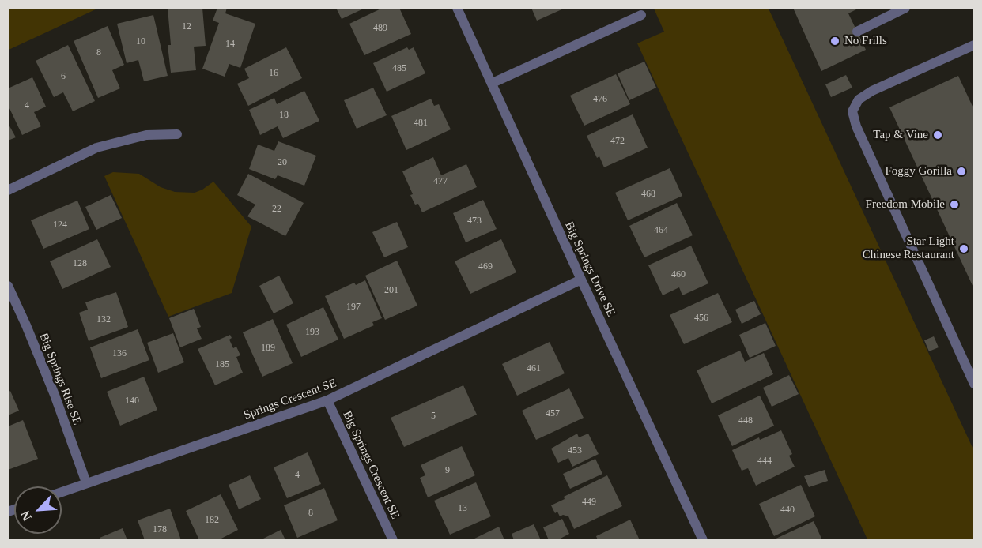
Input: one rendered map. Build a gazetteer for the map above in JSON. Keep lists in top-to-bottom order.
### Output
{
  "streets": {
    "street": [
      "Big Springs Drive SE",
      "Big Springs Rise SE",
      "Springs Crescent SE",
      "Big Springs Crescent SE"
    ]
  },
  "crossings": [
    ["Big Springs Drive SE", "Springs Crescent SE"],
    ["Big Springs Rise SE", "Springs Crescent SE"],
    ["Springs Crescent SE", "Big Springs Crescent SE"]
  ],
  "places": [
    "No Frills",
    "Tap & Vine",
    "Foggy Gorilla",
    "Freedom Mobile",
    "Star Light Chinese Restaurant"
  ],
  "house_numbers": [
    "12",
    "489",
    "10",
    "14",
    "8",
    "485",
    "16",
    "6",
    "476",
    "4",
    "18",
    "481",
    "472",
    "20",
    "477",
    "468",
    "22",
    "473",
    "124",
    "464",
    "128",
    "469",
    "460",
    "201",
    "197",
    "456",
    "132",
    "193",
    "189",
    "136",
    "185",
    "461",
    "140",
    "457",
    "5",
    "448",
    "453",
    "444",
    "9",
    "4",
    "449",
    "13",
    "440",
    "8",
    "182",
    "178"
  ],
  "north": "bottom left"
}
